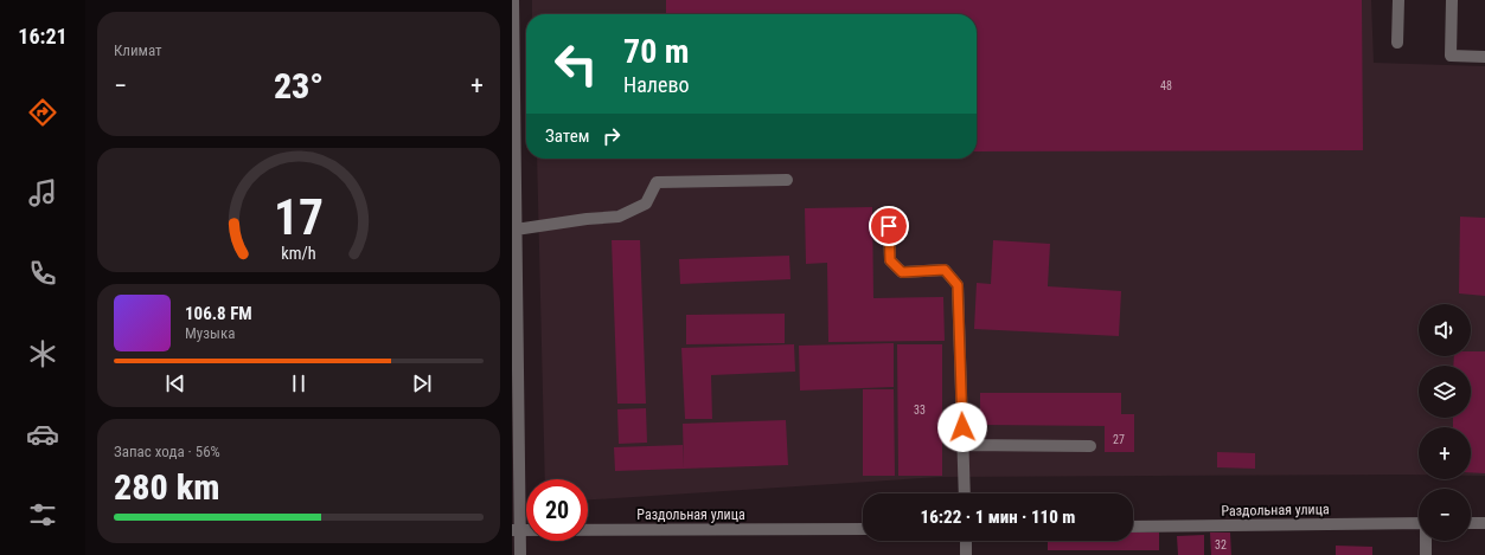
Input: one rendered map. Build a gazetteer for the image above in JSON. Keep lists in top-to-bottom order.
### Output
{
  "streets": {
    "street": ["Раздольная улица"]
  },
  "house_numbers": [
    "48",
    "33",
    "27",
    "32"
  ],
  "page": {
    "tabs": "16:21",
    "tile": [
      "Климат",
      ["Запас хода · 56%", "280 km"]
    ],
    "turn": ["70 m", "Налево"],
    "heat": ["−", "23°", "+"],
    "then": "Затем",
    "song": ["106.8 FM", "Музыка"],
    "map_buttons": ["+", "−"],
    "limit": "20",
    "trip": "16:22 · 1 мин · 110 m",
    "gauge": ["17", "km/h"]
  }
}
